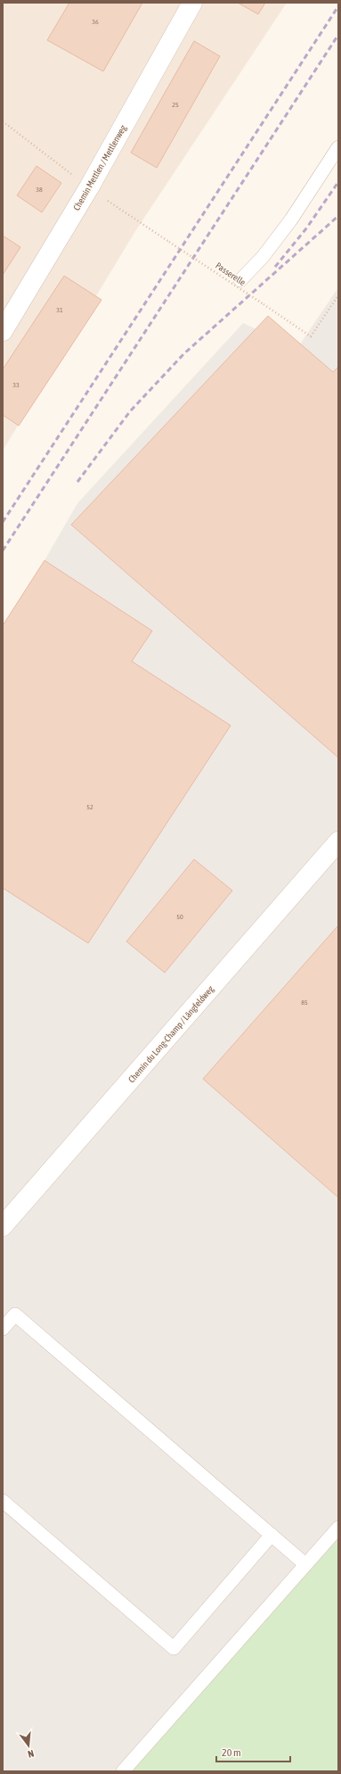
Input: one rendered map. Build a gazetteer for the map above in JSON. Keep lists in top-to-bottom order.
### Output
{
  "streets": {
    "main road": ["Chemin Mettlen / Mettlenweg", "Chemin du Long-Champ / Längfeldweg"],
    "path": ["Passerelle"]
  },
  "house_numbers": [
    "36",
    "25",
    "38",
    "31",
    "33",
    "52",
    "50",
    "85"
  ],
  "scale_bar": "20 m",
  "north": "bottom"
}
